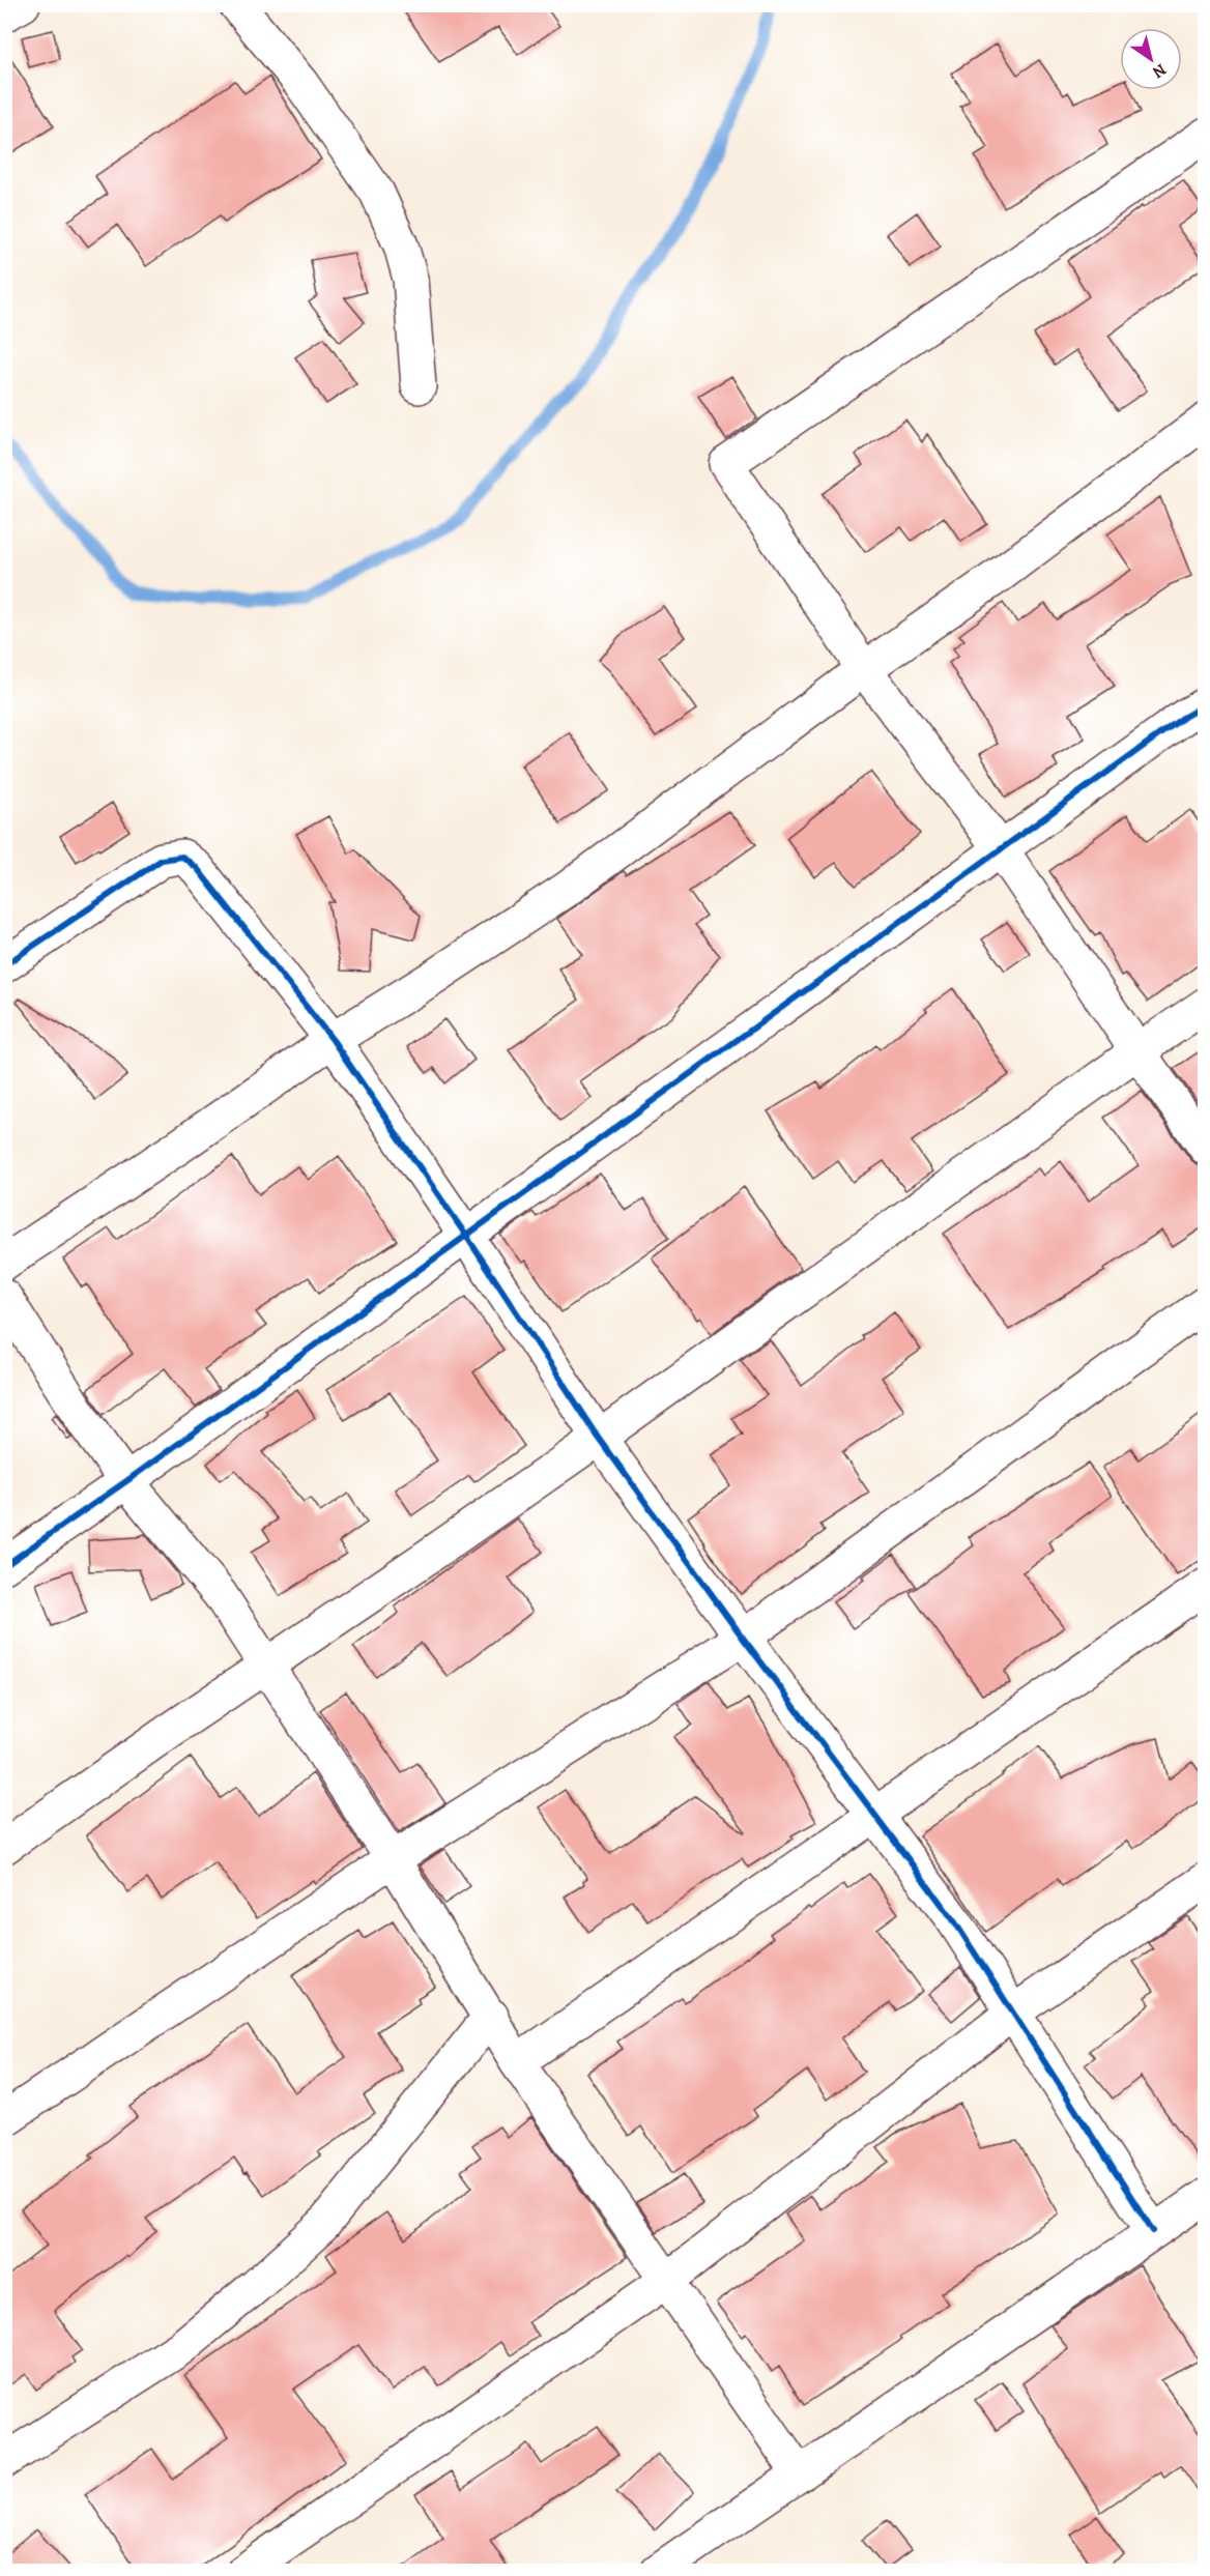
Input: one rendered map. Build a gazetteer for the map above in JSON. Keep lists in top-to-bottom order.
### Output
{
  "north": "bottom right"
}
